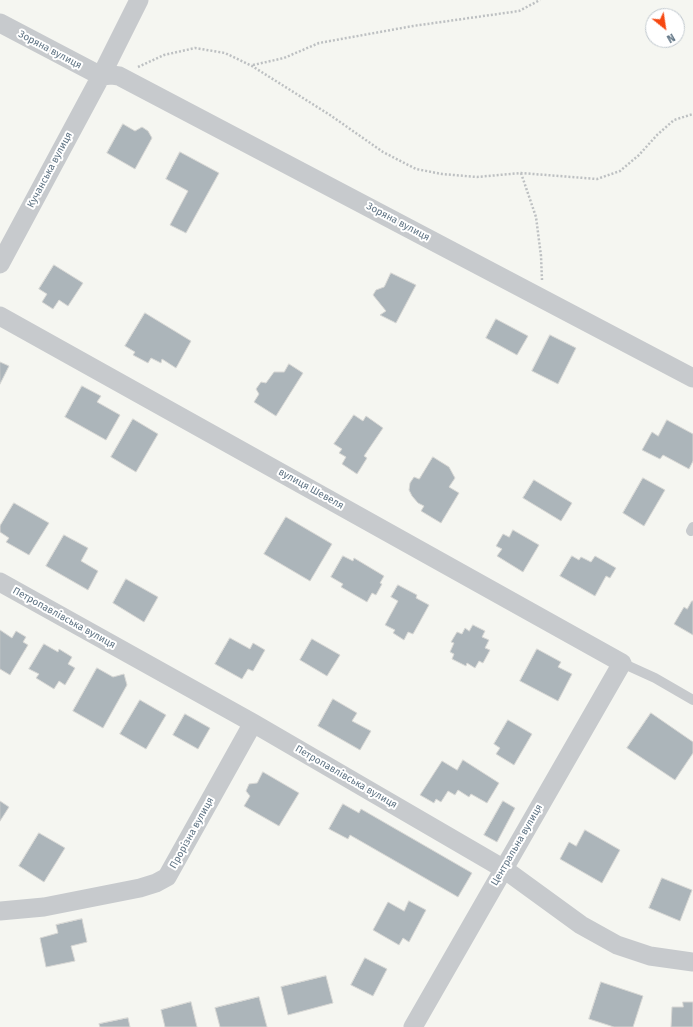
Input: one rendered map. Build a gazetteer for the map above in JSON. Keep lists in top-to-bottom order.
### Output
{
  "streets": {
    "street": [
      "Зоряна вулиця",
      "Кучанська вулиця",
      "вулиця Шевеля",
      "Петропавлівська вулиця",
      "Прорізна вулиця",
      "Центральна вулиця"
    ]
  },
  "crossings": [
    ["Зоряна вулиця", "Кучанська вулиця"],
    ["вулиця Шевеля", "Центральна вулиця"],
    ["Петропавлівська вулиця", "Прорізна вулиця"],
    ["Петропавлівська вулиця", "Центральна вулиця"]
  ],
  "north": "bottom right"
}
